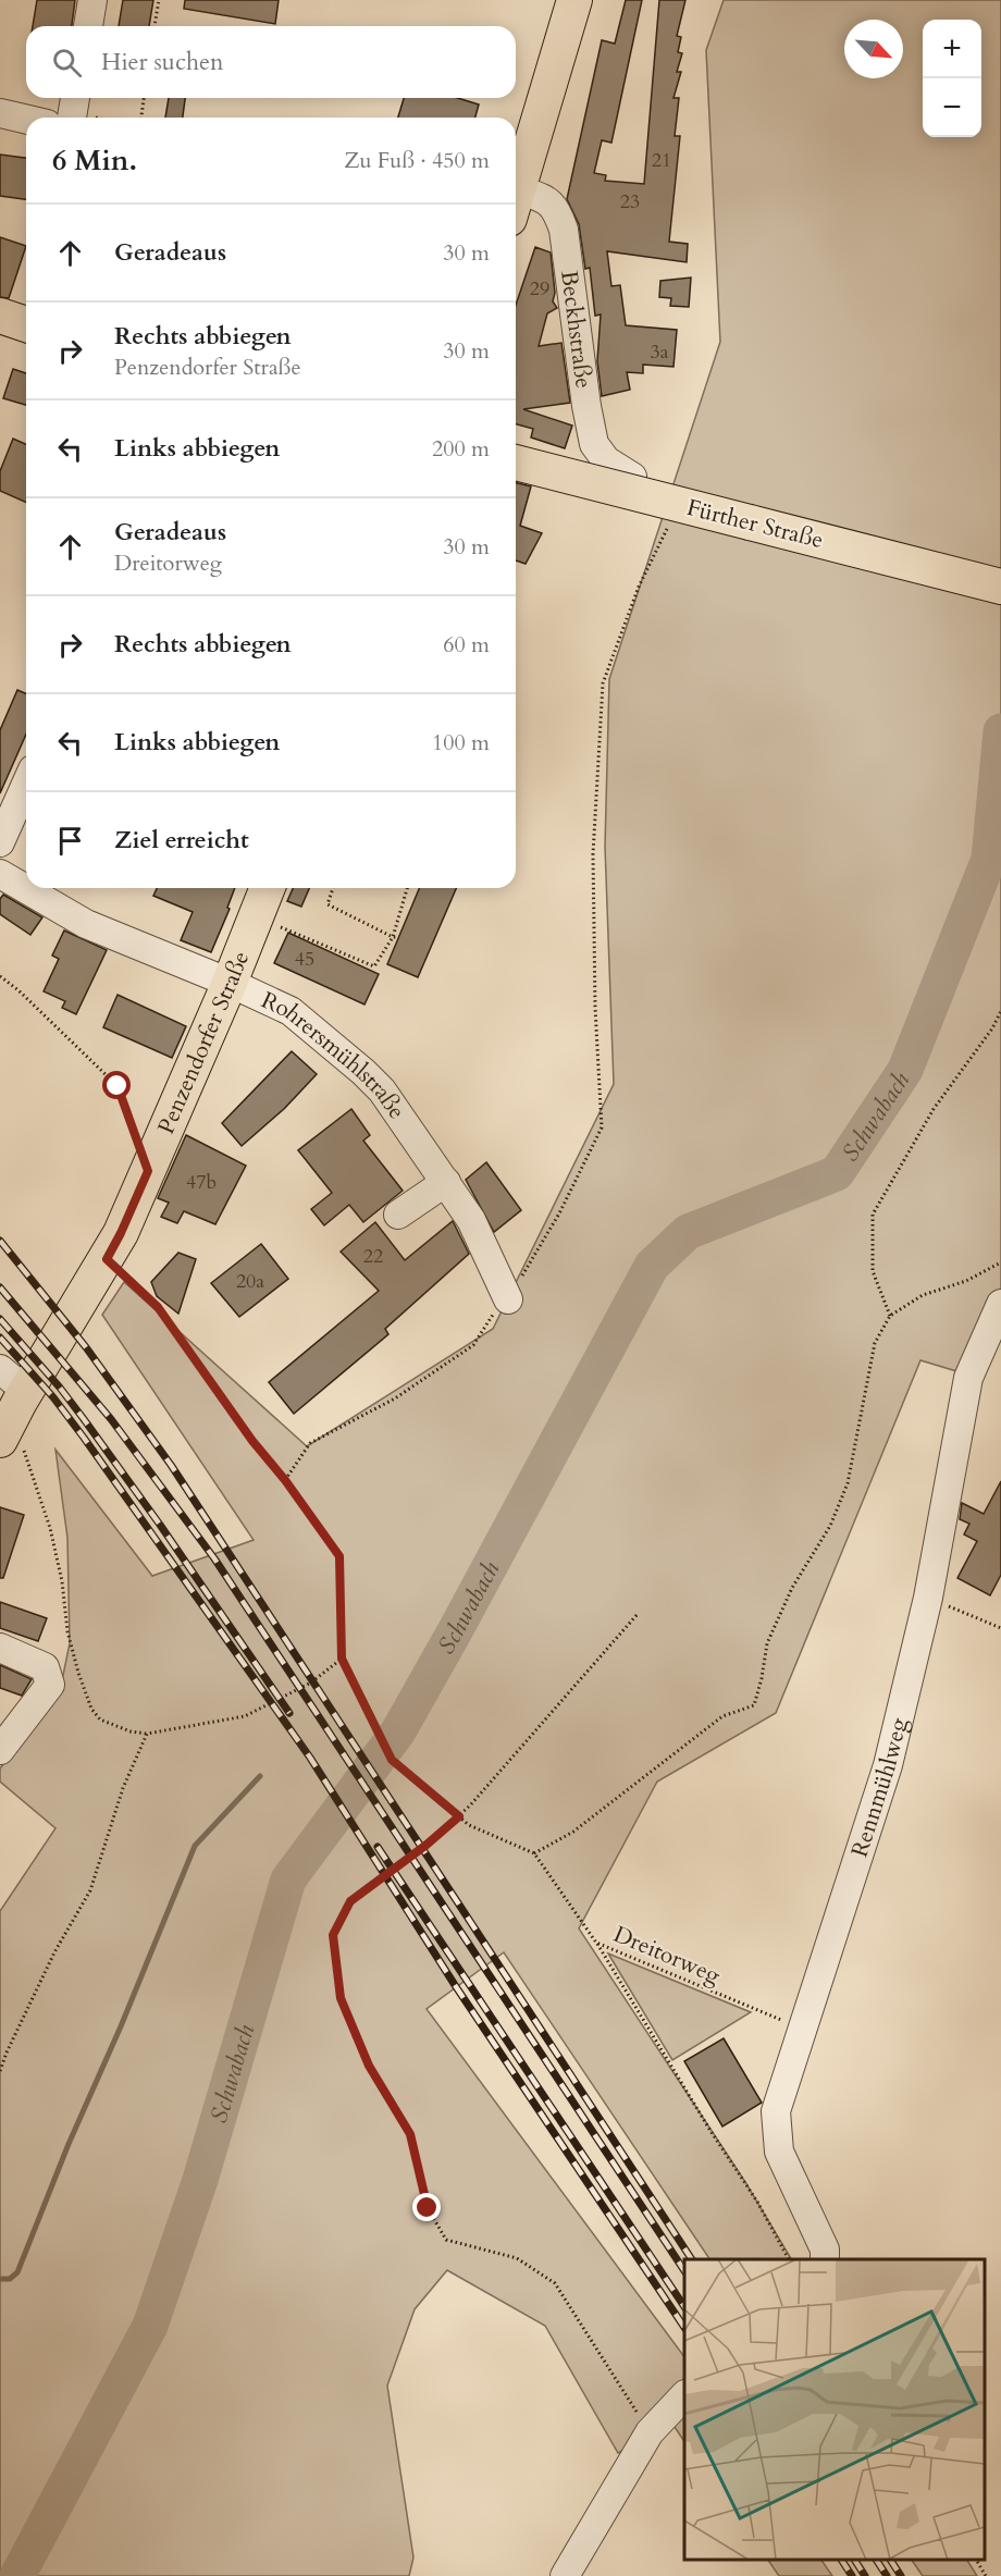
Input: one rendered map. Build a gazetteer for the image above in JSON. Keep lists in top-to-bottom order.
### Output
{
  "streets": {
    "main road": ["Fürther Straße", "Penzendorfer Straße"],
    "street": ["Beckhstraße", "Rohrersmühlstraße", "Rennmühlweg"],
    "path": ["Dreitorweg"]
  },
  "crossings": [
    ["Penzendorfer Straße", "Rohrersmühlstraße"],
    ["Rennmühlweg", "Dreitorweg"]
  ],
  "water": ["Schwabach"],
  "house_numbers": [
    "21",
    "23",
    "29",
    "3a",
    "45",
    "47b",
    "22",
    "20a"
  ],
  "north": "bottom right",
  "page": {
    "map_buttons": ["+", "−"],
    "search": "Hier suchen",
    "heading": ["6 Min.", "Zu Fuß · 450 m"],
    "list": [
      ["Geradeaus", "30 m"],
      ["Rechts abbiegen", "Penzendorfer Straße", "30 m"],
      ["Links abbiegen", "200 m"],
      ["Geradeaus", "Dreitorweg", "30 m"],
      ["Rechts abbiegen", "60 m"],
      ["Links abbiegen", "100 m"],
      "Ziel erreicht"
    ]
  }
}
